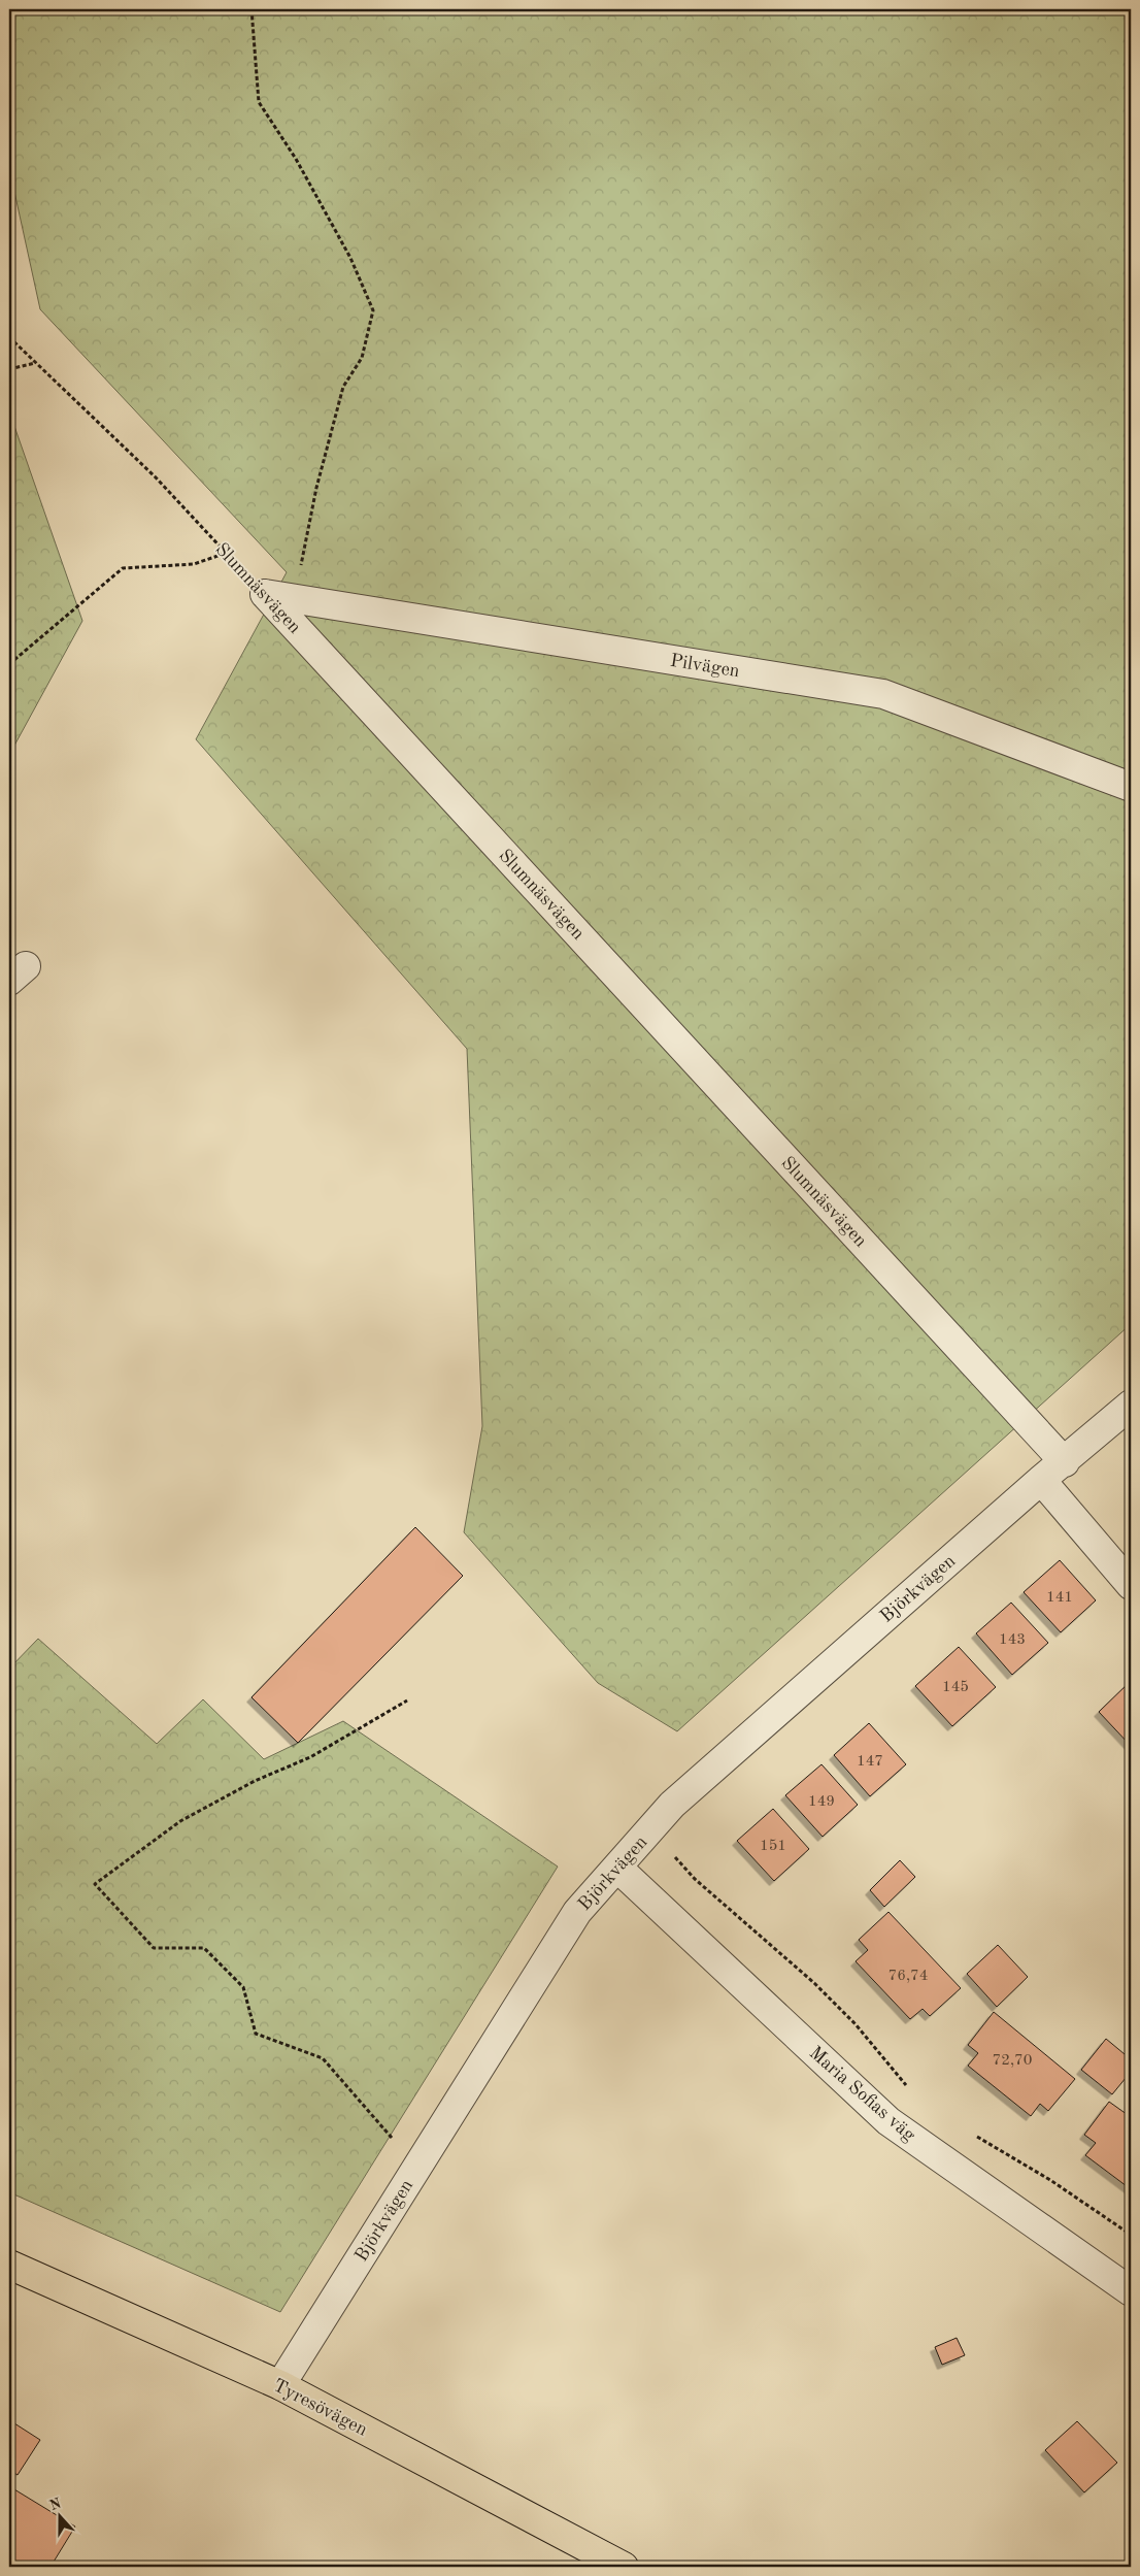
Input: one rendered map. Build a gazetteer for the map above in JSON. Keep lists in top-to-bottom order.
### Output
{
  "streets": {
    "main road": ["Tyresövägen"],
    "street": [
      "Slumnäsvägen",
      "Pilvägen",
      "Björkvägen",
      "Maria Sofias väg"
    ]
  },
  "crossings": [
    ["Slumnäsvägen", "Pilvägen"],
    ["Slumnäsvägen", "Björkvägen"],
    ["Björkvägen", "Maria Sofias väg"],
    ["Björkvägen", "Tyresövägen"]
  ],
  "house_numbers": [
    "141",
    "143",
    "145",
    "147",
    "149",
    "151",
    "76,74",
    "72,70"
  ],
  "north": "top"
}
